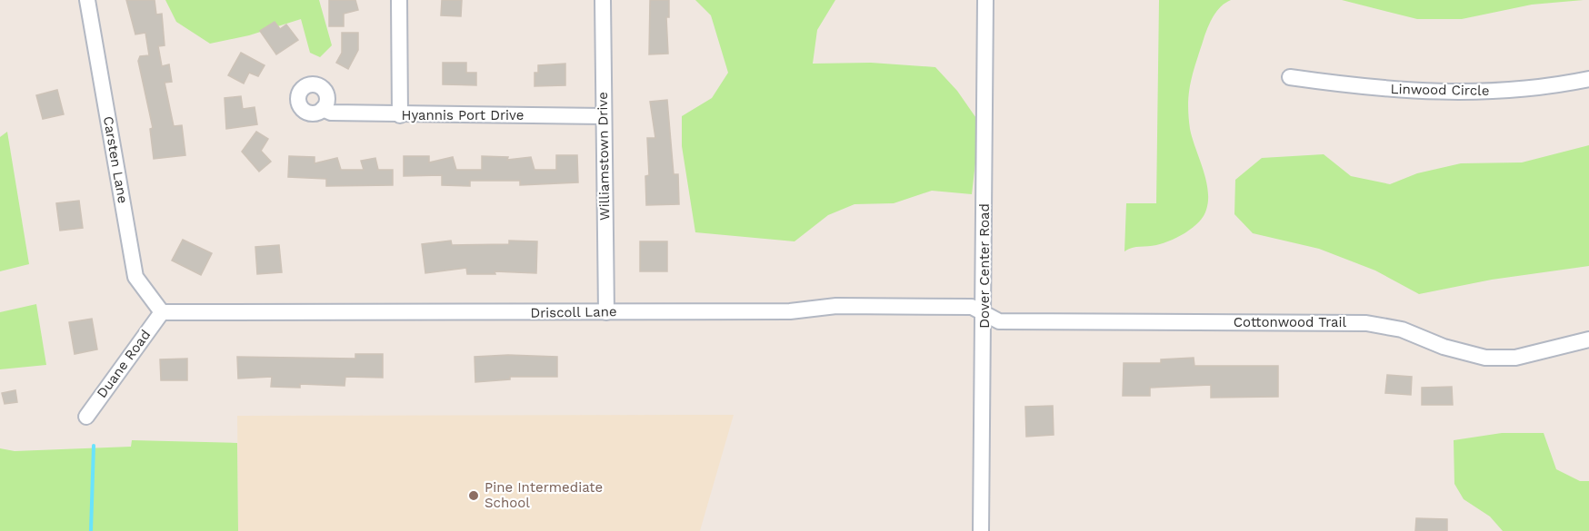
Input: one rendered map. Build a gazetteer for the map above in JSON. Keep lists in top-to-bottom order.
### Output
{
  "streets": {
    "street": [
      "Linwood Circle",
      "Hyannis Port Drive",
      "Williamstown Drive",
      "Carsten Lane",
      "Dover Center Road",
      "Driscoll Lane",
      "Cottonwood Trail",
      "Duane Road"
    ]
  },
  "crossings": [
    ["Hyannis Port Drive", "Williamstown Drive"],
    ["Williamstown Drive", "Driscoll Lane"],
    ["Carsten Lane", "Driscoll Lane"],
    ["Carsten Lane", "Duane Road"],
    ["Dover Center Road", "Driscoll Lane"],
    ["Dover Center Road", "Cottonwood Trail"],
    ["Driscoll Lane", "Cottonwood Trail"],
    ["Driscoll Lane", "Duane Road"]
  ],
  "places": ["Pine Intermediate School"]
}
